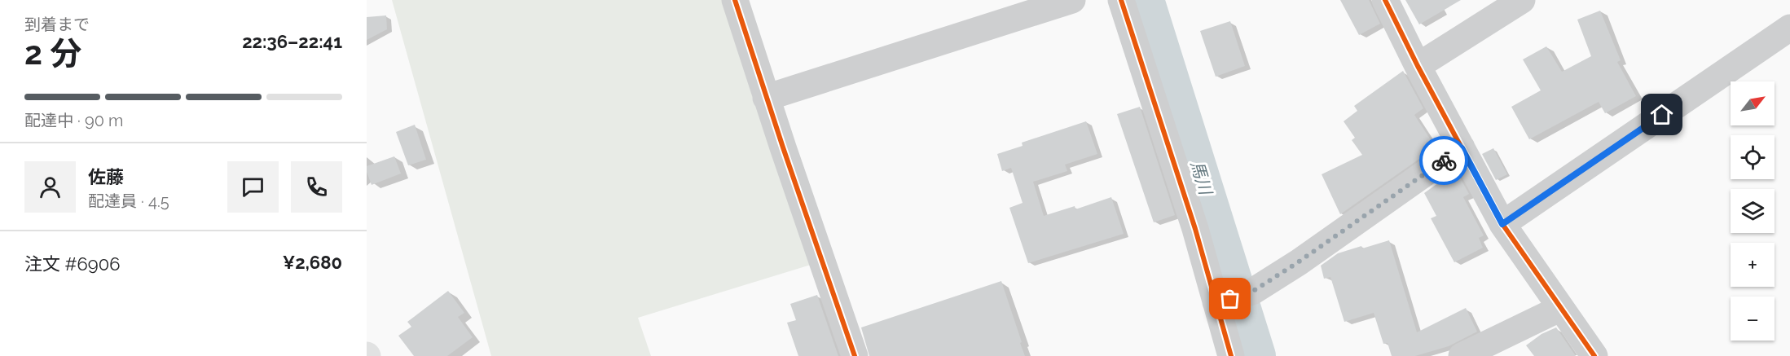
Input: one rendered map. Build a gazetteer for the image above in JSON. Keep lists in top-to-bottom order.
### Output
{
  "water": ["馬川"],
  "north": "top right",
  "page": {
    "heading": ["2 分", "到着まで", "22:36–22:41"],
    "panel": [
      "佐藤",
      "配達員 · 4.5",
      "注文 #6906",
      "¥2,680"
    ],
    "map_buttons": ["+", "−"],
    "bar": "配達中 · 90 m"
  }
}
